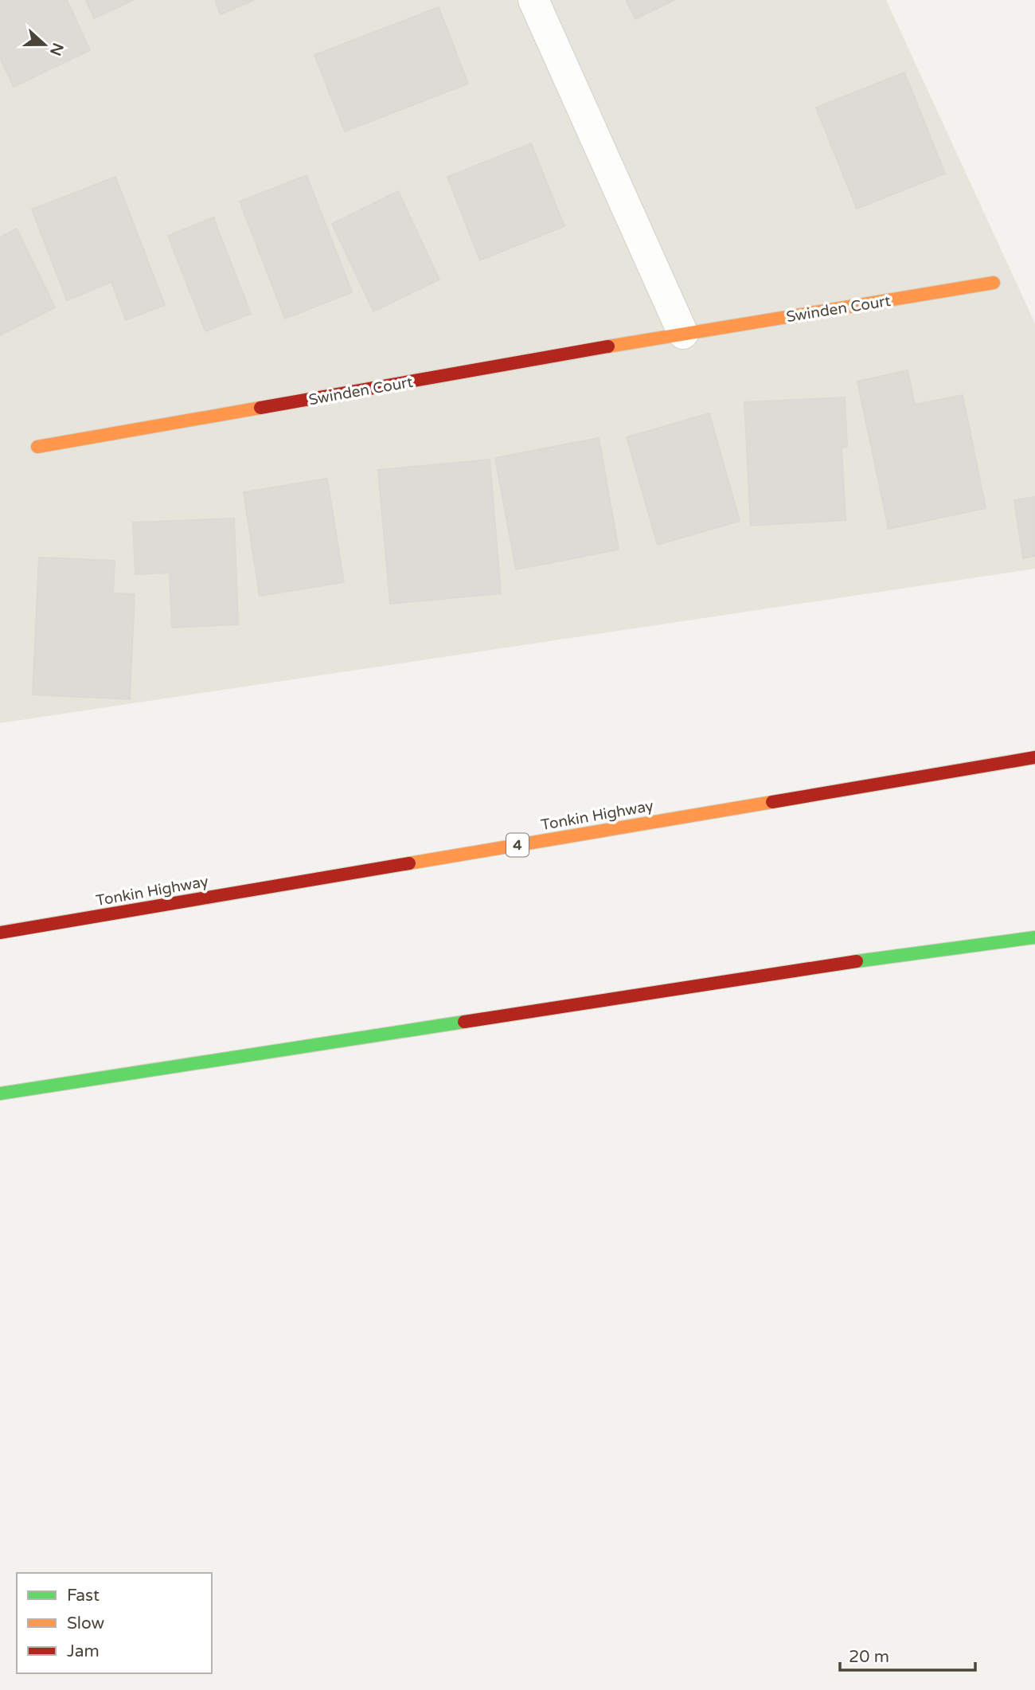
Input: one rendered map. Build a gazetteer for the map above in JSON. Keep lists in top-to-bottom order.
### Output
{
  "streets": {
    "main road": ["Swinden Court", "Tonkin Highway", "4"]
  },
  "legend": ["Fast", "Slow", "Jam"],
  "scale_bar": "20 m",
  "north": "right"
}
